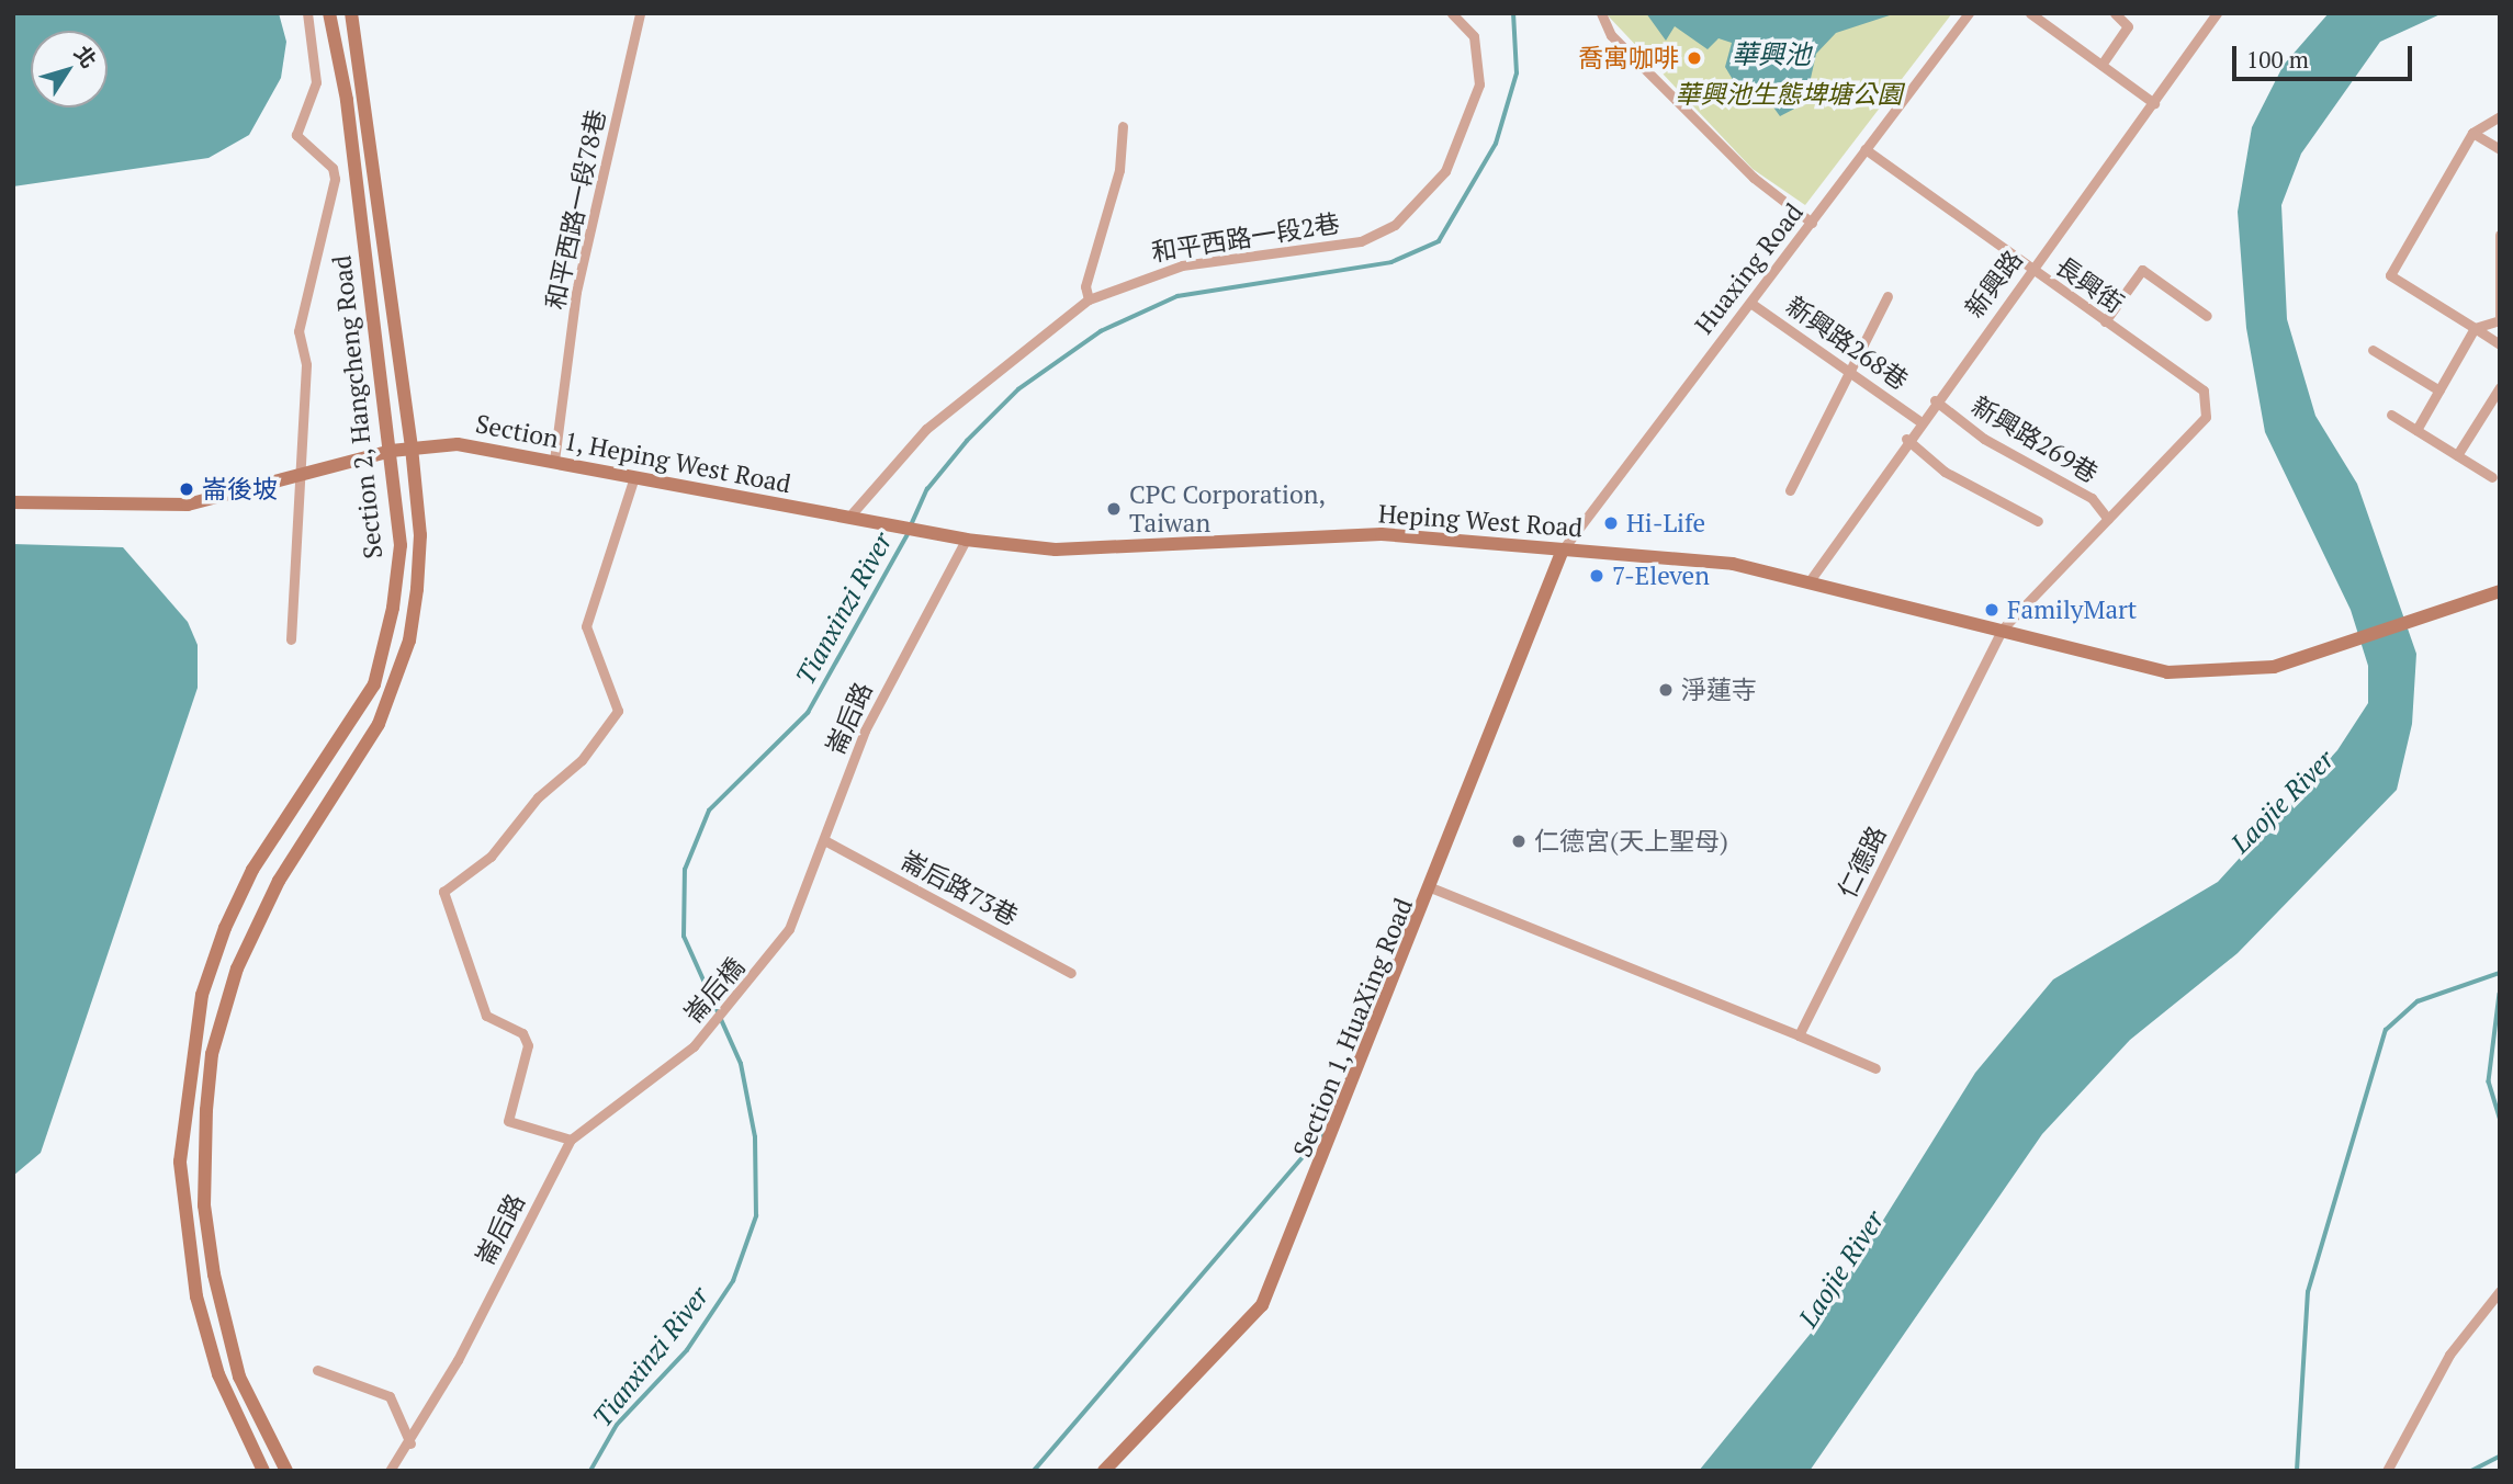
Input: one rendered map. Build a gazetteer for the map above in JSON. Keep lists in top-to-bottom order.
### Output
{
  "streets": {
    "street": [
      "和平西路一段78巷",
      "和平西路一段2巷",
      "Huaxing Road",
      "新興路",
      "長興街",
      "新興路268巷",
      "Section 2, Hangcheng Road",
      "新興路269巷",
      "Section 1, Heping West Road",
      "Heping West Road",
      "崙后路",
      "仁德路",
      "崙后路73巷",
      "崙后橋",
      "Section 1, HuaXing Road"
    ]
  },
  "crossings": [
    ["和平西路一段78巷", "Section 1, Heping West Road"],
    ["和平西路一段2巷", "Section 1, Heping West Road"],
    ["Huaxing Road", "長興街"],
    ["Huaxing Road", "新興路268巷"],
    ["Huaxing Road", "Heping West Road"],
    ["Huaxing Road", "Section 1, HuaXing Road"],
    ["新興路", "長興街"],
    ["新興路", "新興路268巷"],
    ["新興路", "新興路269巷"],
    ["新興路", "Heping West Road"],
    ["長興街", "仁德路"],
    ["Section 2, Hangcheng Road", "Section 1, Heping West Road"],
    ["新興路269巷", "仁德路"],
    ["Section 1, Heping West Road", "Heping West Road"],
    ["Heping West Road", "崙后路"],
    ["Heping West Road", "仁德路"],
    ["Heping West Road", "Section 1, HuaXing Road"],
    ["崙后路", "崙后路73巷"],
    ["崙后路", "崙后橋"]
  ],
  "water": ["華興池", "Tianxinzi River", "Laojie River"],
  "parks": ["華興池生態埤塘公園"],
  "places": [
    "喬寓咖啡",
    "崙後坡",
    "CPC Corporation, Taiwan",
    "Hi-Life",
    "7-Eleven",
    "FamilyMart",
    "淨蓮寺",
    "仁德宮(天上聖母)"
  ],
  "scale_bar": "100 m",
  "north": "top right"
}
